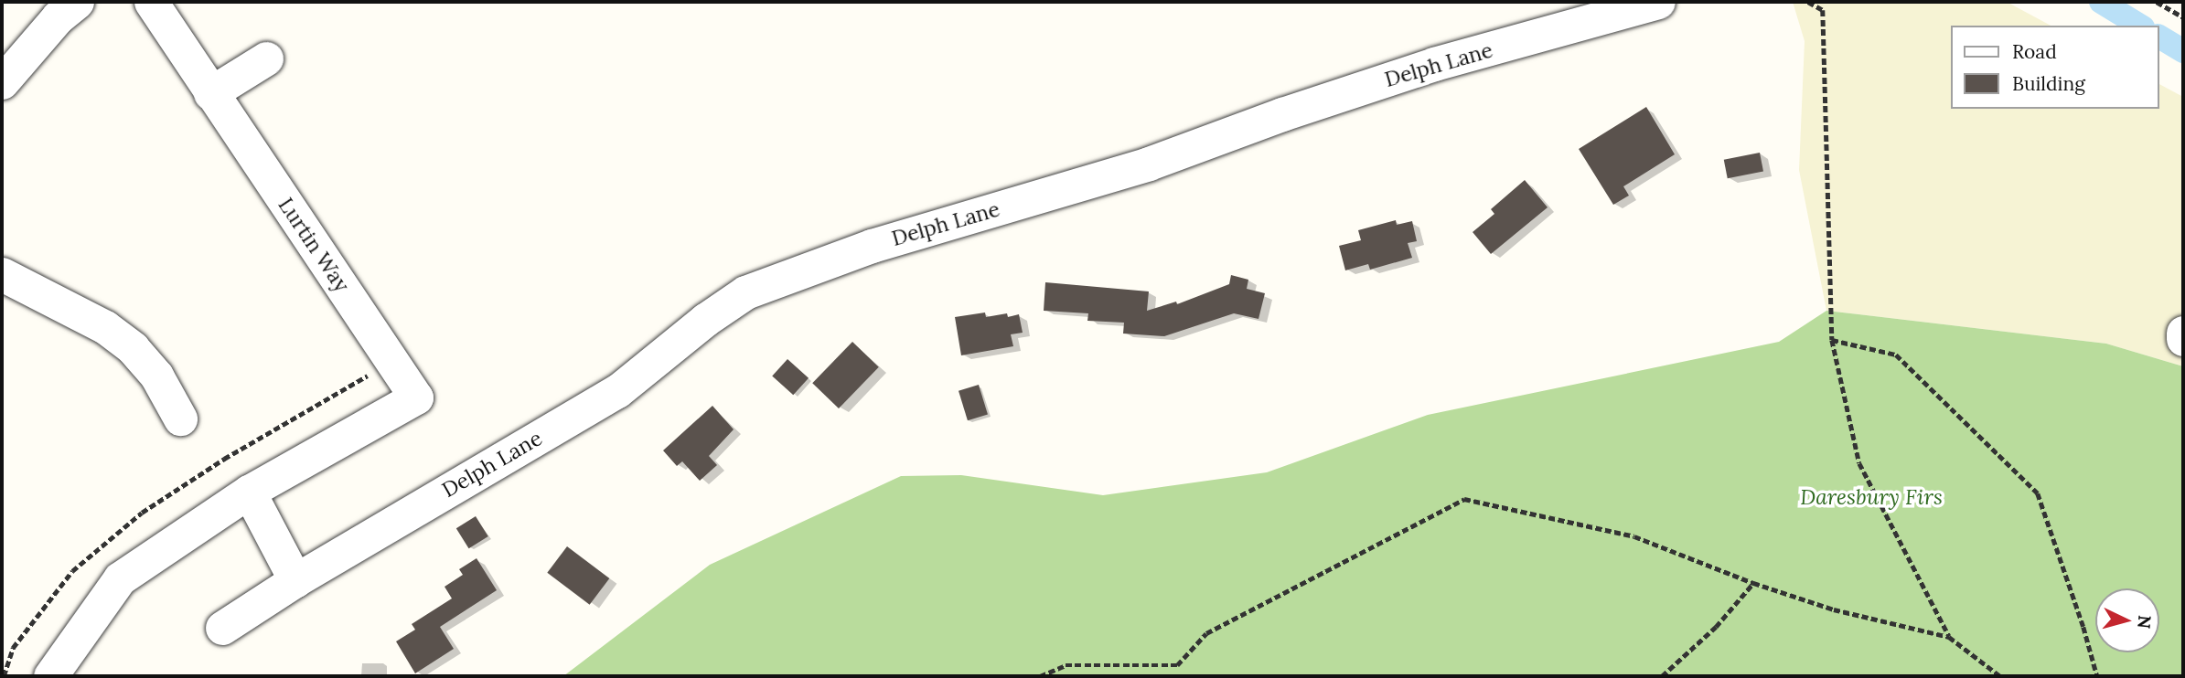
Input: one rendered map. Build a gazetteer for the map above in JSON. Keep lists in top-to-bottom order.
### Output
{
  "streets": {
    "street": ["Delph Lane", "Lurtin Way"]
  },
  "parks": ["Daresbury Firs"],
  "legend": ["Road", "Building"],
  "north": "right"
}
